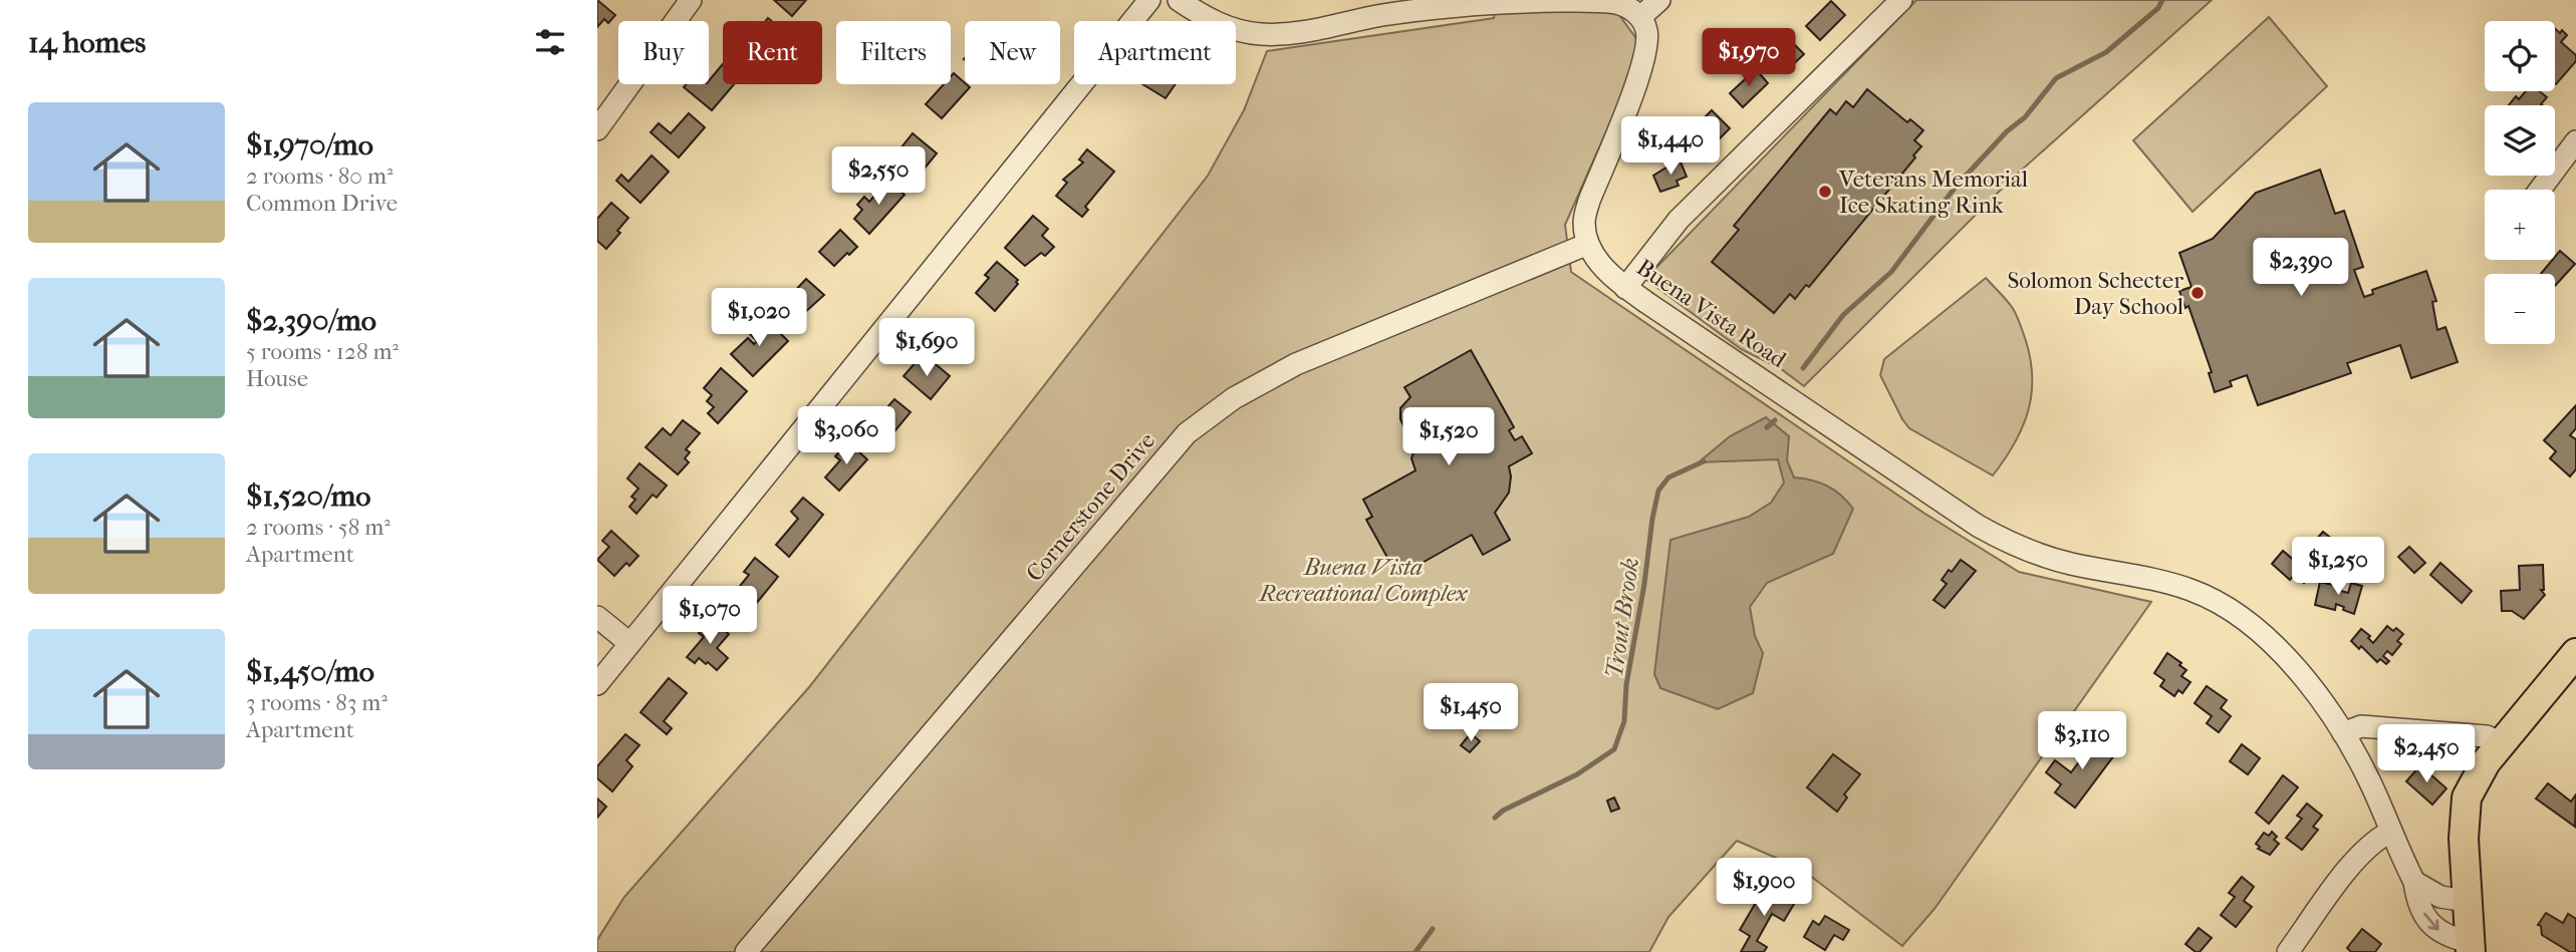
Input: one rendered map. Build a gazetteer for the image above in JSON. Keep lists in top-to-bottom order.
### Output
{
  "streets": {
    "street": ["Buena Vista Road", "Cornerstone Drive"]
  },
  "crossings": [
    ["Buena Vista Road", "Cornerstone Drive"]
  ],
  "water": ["Trout Brook"],
  "parks": ["Buena Vista Recreational Complex"],
  "places": ["Veterans Memorial Ice Skating Rink", "Solomon Schecter Day School"],
  "page": {
    "heading": "14 homes",
    "map_buttons": ["+", "−"],
    "chip": [
      "Buy",
      "Rent",
      "Filters",
      "New",
      "Apartment"
    ],
    "price": [
      "$1,970",
      "$1,440",
      "$2,550",
      "$2,390",
      "$1,020",
      "$1,690",
      "$3,060",
      "$1,520",
      "$1,250",
      "$1,070",
      "$1,450",
      "$3,110",
      "$2,450",
      "$1,900"
    ],
    "list": [
      {
        "name": "$1,970/mo",
        "note": "2 rooms · 80 m² · Common Drive"
      },
      {
        "name": "$2,390/mo",
        "note": "5 rooms · 128 m² · House"
      },
      {
        "name": "$1,520/mo",
        "note": "2 rooms · 58 m² · Apartment"
      },
      {
        "name": "$1,450/mo",
        "note": "3 rooms · 83 m² · Apartment"
      }
    ]
  }
}
